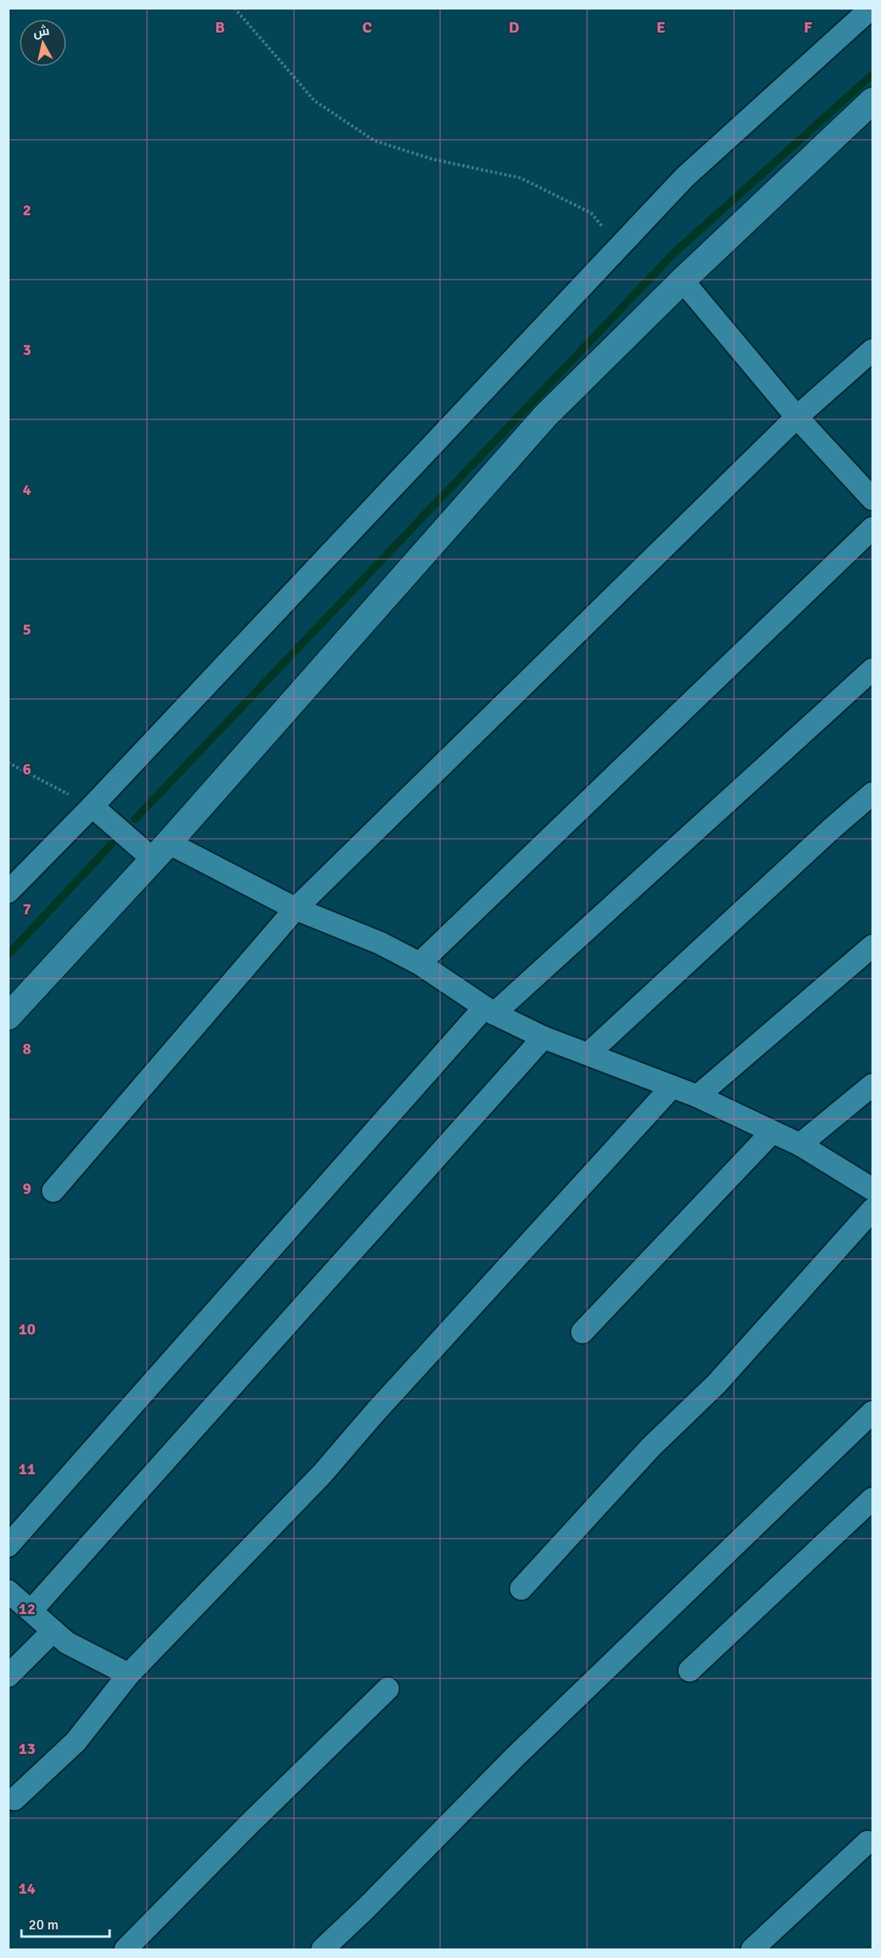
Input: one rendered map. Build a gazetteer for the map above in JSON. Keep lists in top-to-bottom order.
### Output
{
  "scale_bar": "20 m",
  "north": "top",
  "grid": {
    "columns": [
      "B",
      "C",
      "D",
      "E",
      "F"
    ],
    "rows": [
      "2",
      "3",
      "4",
      "5",
      "6",
      "7",
      "8",
      "9",
      "10",
      "11",
      "12",
      "13",
      "14"
    ]
  }
}
